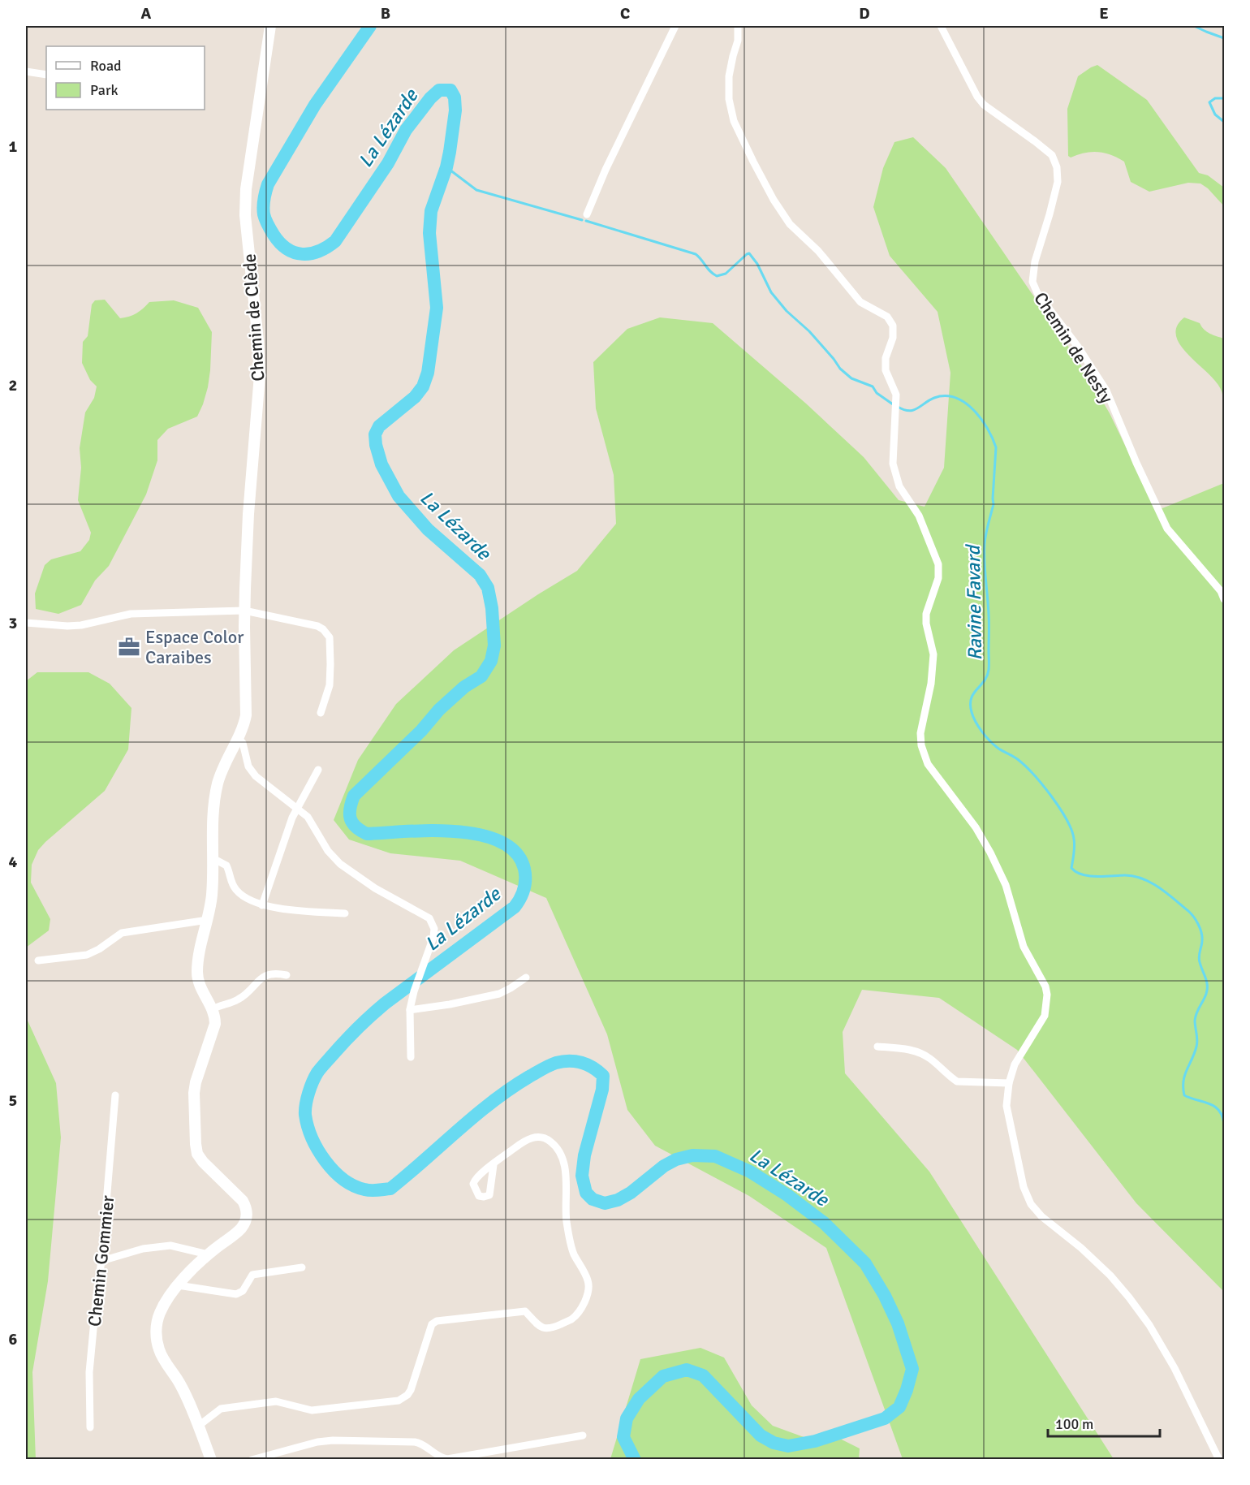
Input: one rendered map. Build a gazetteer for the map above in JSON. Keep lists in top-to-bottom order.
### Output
{
  "streets": {
    "main road": ["Chemin de Clède"],
    "street": ["Chemin de Nesty", "Chemin Gommier"]
  },
  "water": ["La Lézarde", "Ravine Favard"],
  "places": {
    "office": ["Espace Color Caraibes"]
  },
  "legend": ["Road", "Park"],
  "scale_bar": "100 m",
  "grid": {
    "columns": [
      "A",
      "B",
      "C",
      "D",
      "E"
    ],
    "rows": [
      "1",
      "2",
      "3",
      "4",
      "5",
      "6"
    ]
  }
}
